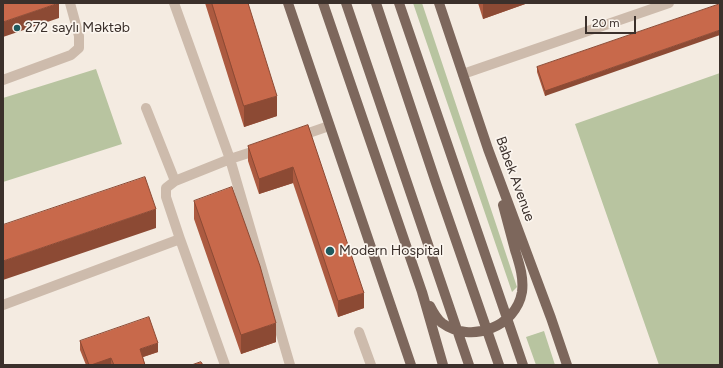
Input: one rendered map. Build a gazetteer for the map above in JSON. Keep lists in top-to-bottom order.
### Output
{
  "streets": {
    "main road": ["Babek Avenue"]
  },
  "places": ["272 saylı Məktəb", "Modern Hospital"],
  "scale_bar": "20 m"
}
